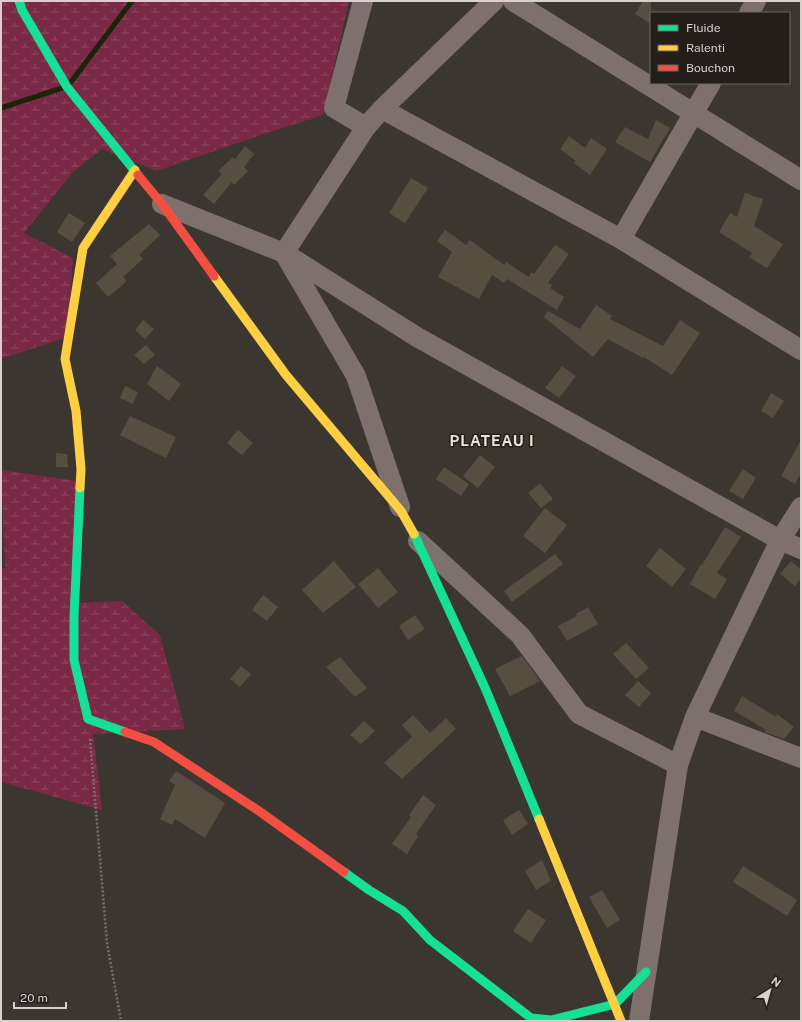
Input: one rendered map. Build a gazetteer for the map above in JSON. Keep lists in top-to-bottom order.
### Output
{
  "districts": ["PLATEAU I"],
  "legend": ["Fluide", "Ralenti", "Bouchon"],
  "scale_bar": "20 m",
  "north": "top right"
}
